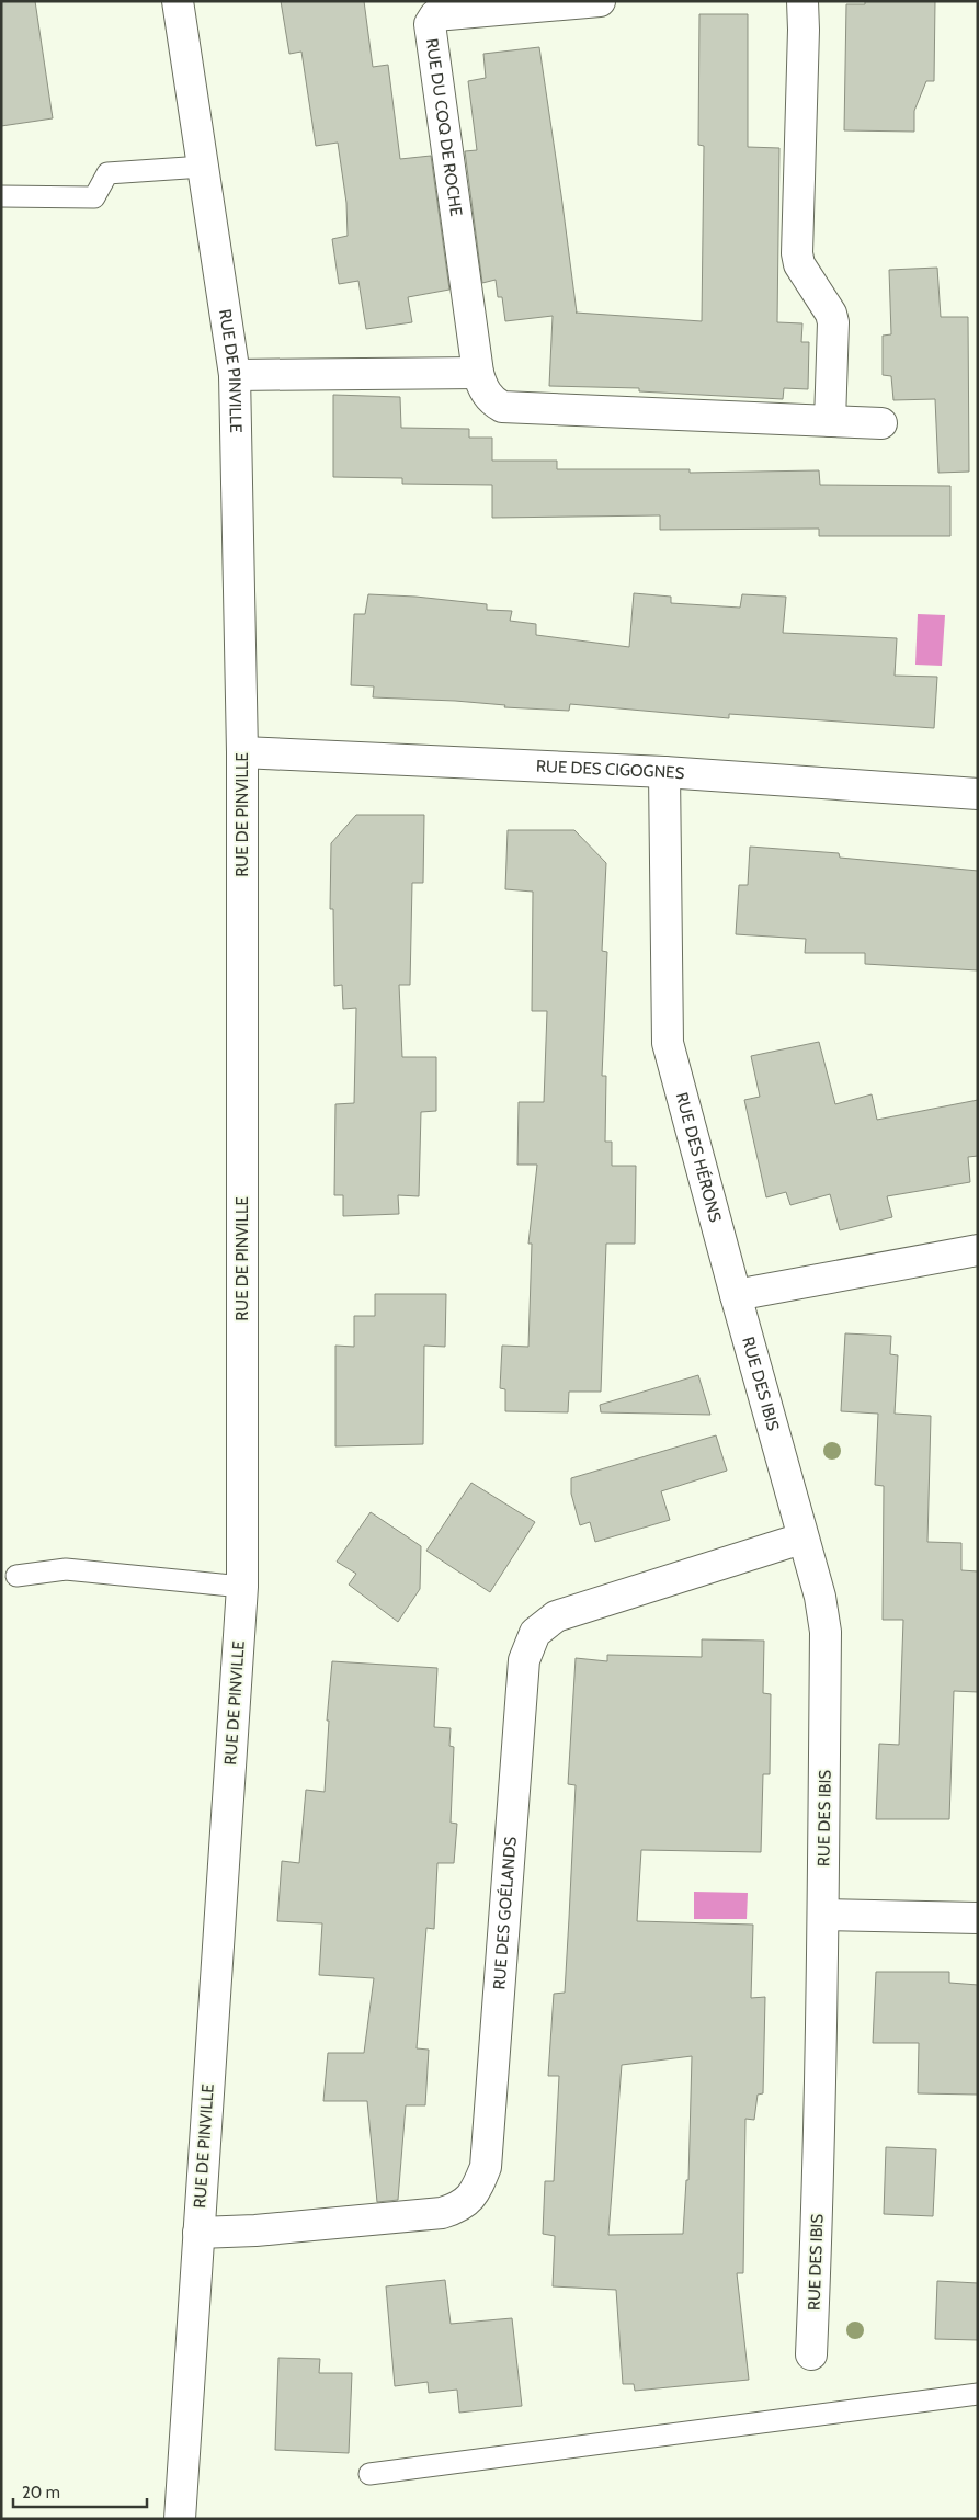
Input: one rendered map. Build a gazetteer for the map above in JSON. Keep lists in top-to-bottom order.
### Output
{
  "streets": {
    "street": [
      "RUE DU COQ DE ROCHE",
      "RUE DE PINVILLE",
      "RUE DES CIGOGNES",
      "RUE DES HÉRONS",
      "RUE DES IBIS",
      "RUE DES GOÉLANDS"
    ]
  },
  "crossings": [
    ["RUE DE PINVILLE", "RUE DES CIGOGNES"],
    ["RUE DE PINVILLE", "RUE DES GOÉLANDS"],
    ["RUE DES CIGOGNES", "RUE DES HÉRONS"],
    ["RUE DES HÉRONS", "RUE DES IBIS"],
    ["RUE DES IBIS", "RUE DES GOÉLANDS"]
  ],
  "scale_bar": "20 m"
}
